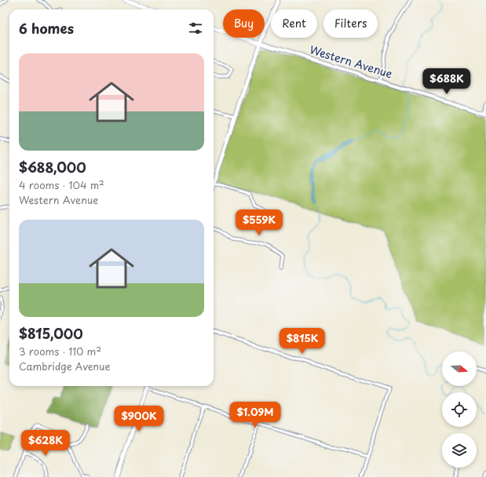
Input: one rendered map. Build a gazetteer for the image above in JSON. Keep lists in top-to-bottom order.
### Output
{
  "streets": {
    "main road": ["Western Avenue"]
  },
  "north": "right",
  "page": {
    "chip": ["Buy", "Rent", "Filters"],
    "heading": "6 homes",
    "list": [
      {
        "name": "$688,000",
        "note": "4 rooms · 104 m² · Western Avenue"
      },
      {
        "name": "$815,000",
        "note": "3 rooms · 110 m² · Cambridge Avenue"
      }
    ],
    "price": [
      "$688K",
      "$559K",
      "$815K",
      "$1.09M",
      "$900K",
      "$628K"
    ]
  }
}
